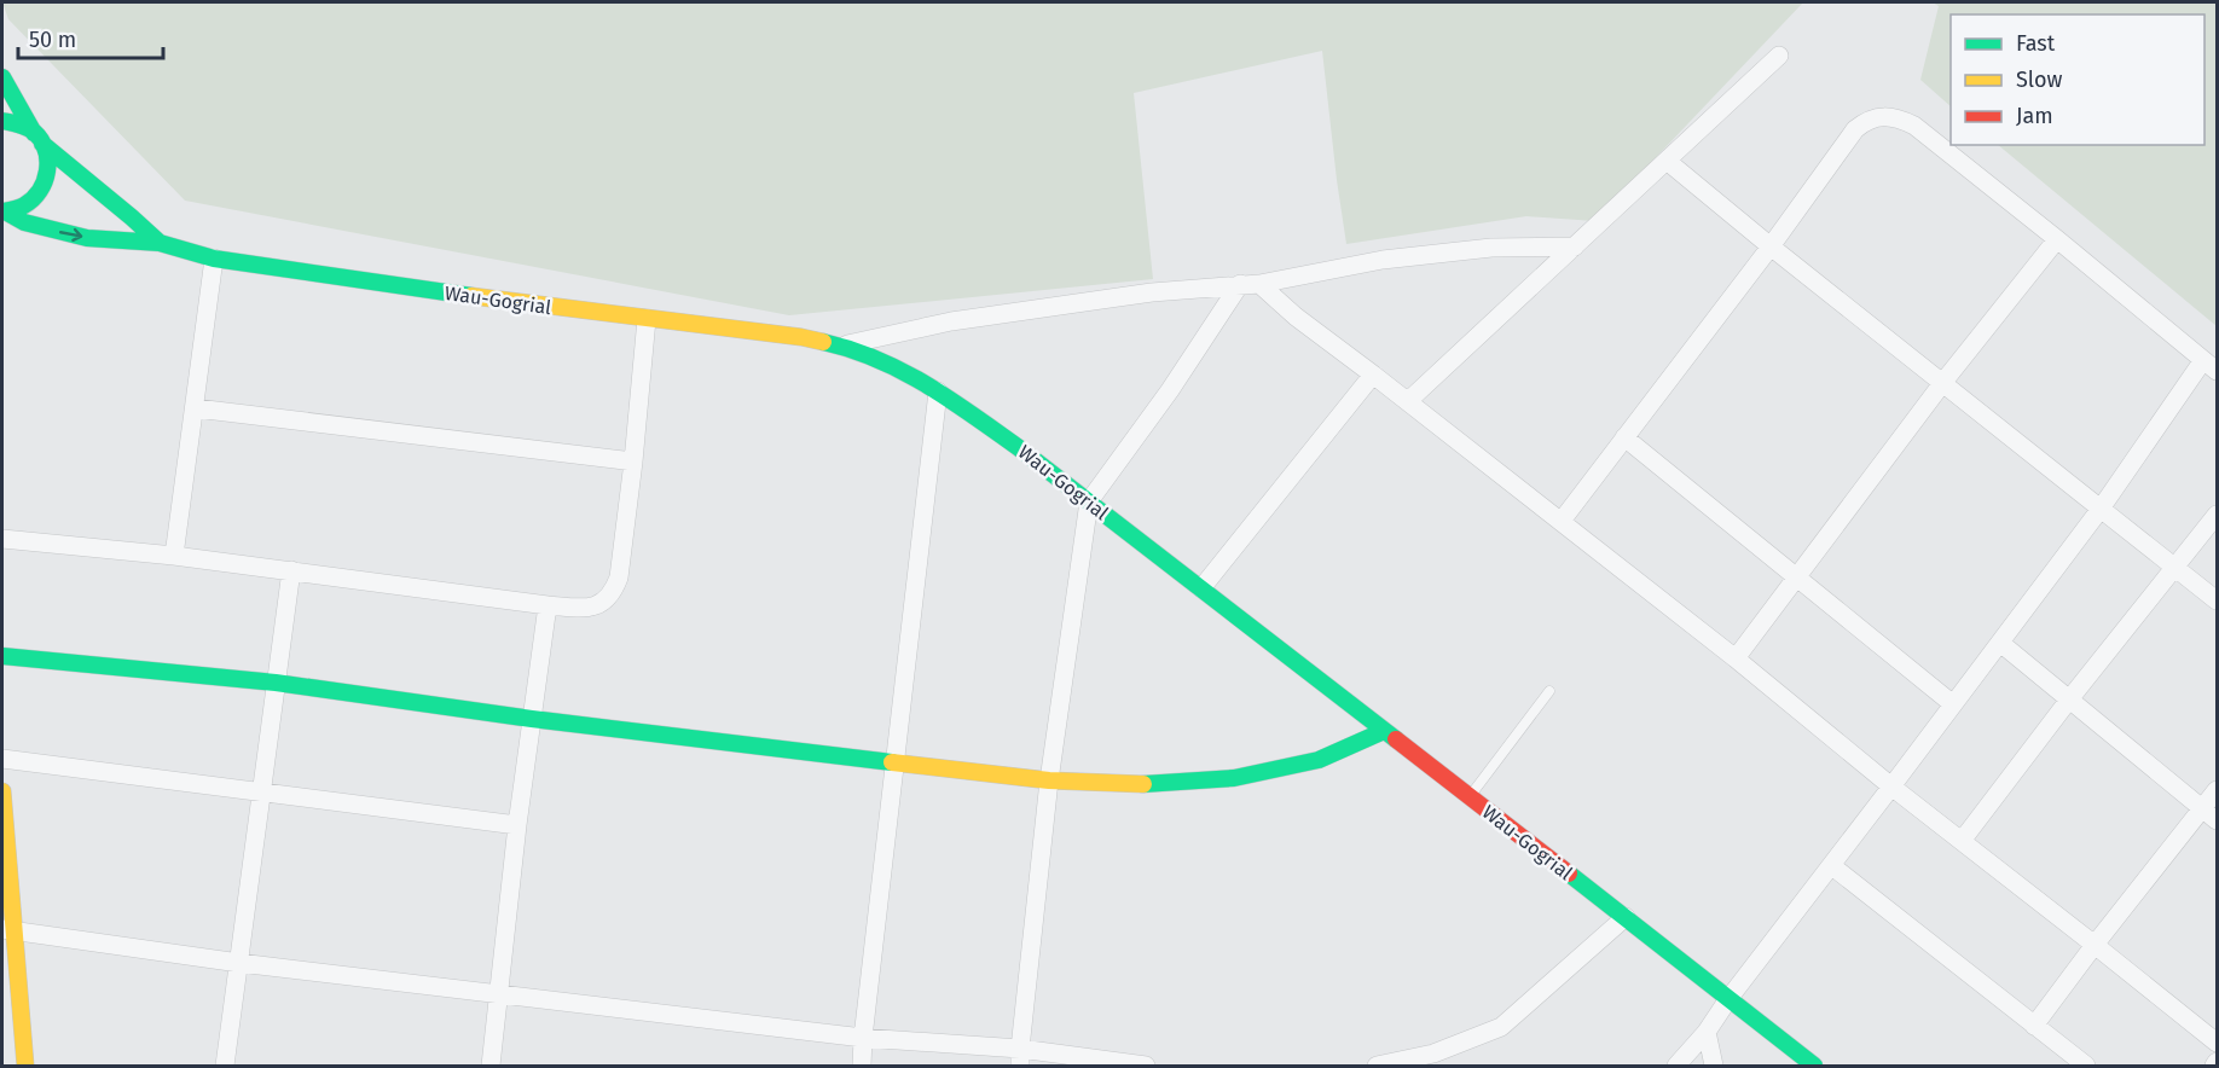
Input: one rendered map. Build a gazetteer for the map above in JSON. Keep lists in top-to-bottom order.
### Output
{
  "streets": {
    "main road": ["Wau-Gogrial"]
  },
  "legend": ["Fast", "Slow", "Jam"],
  "scale_bar": "50 m"
}
